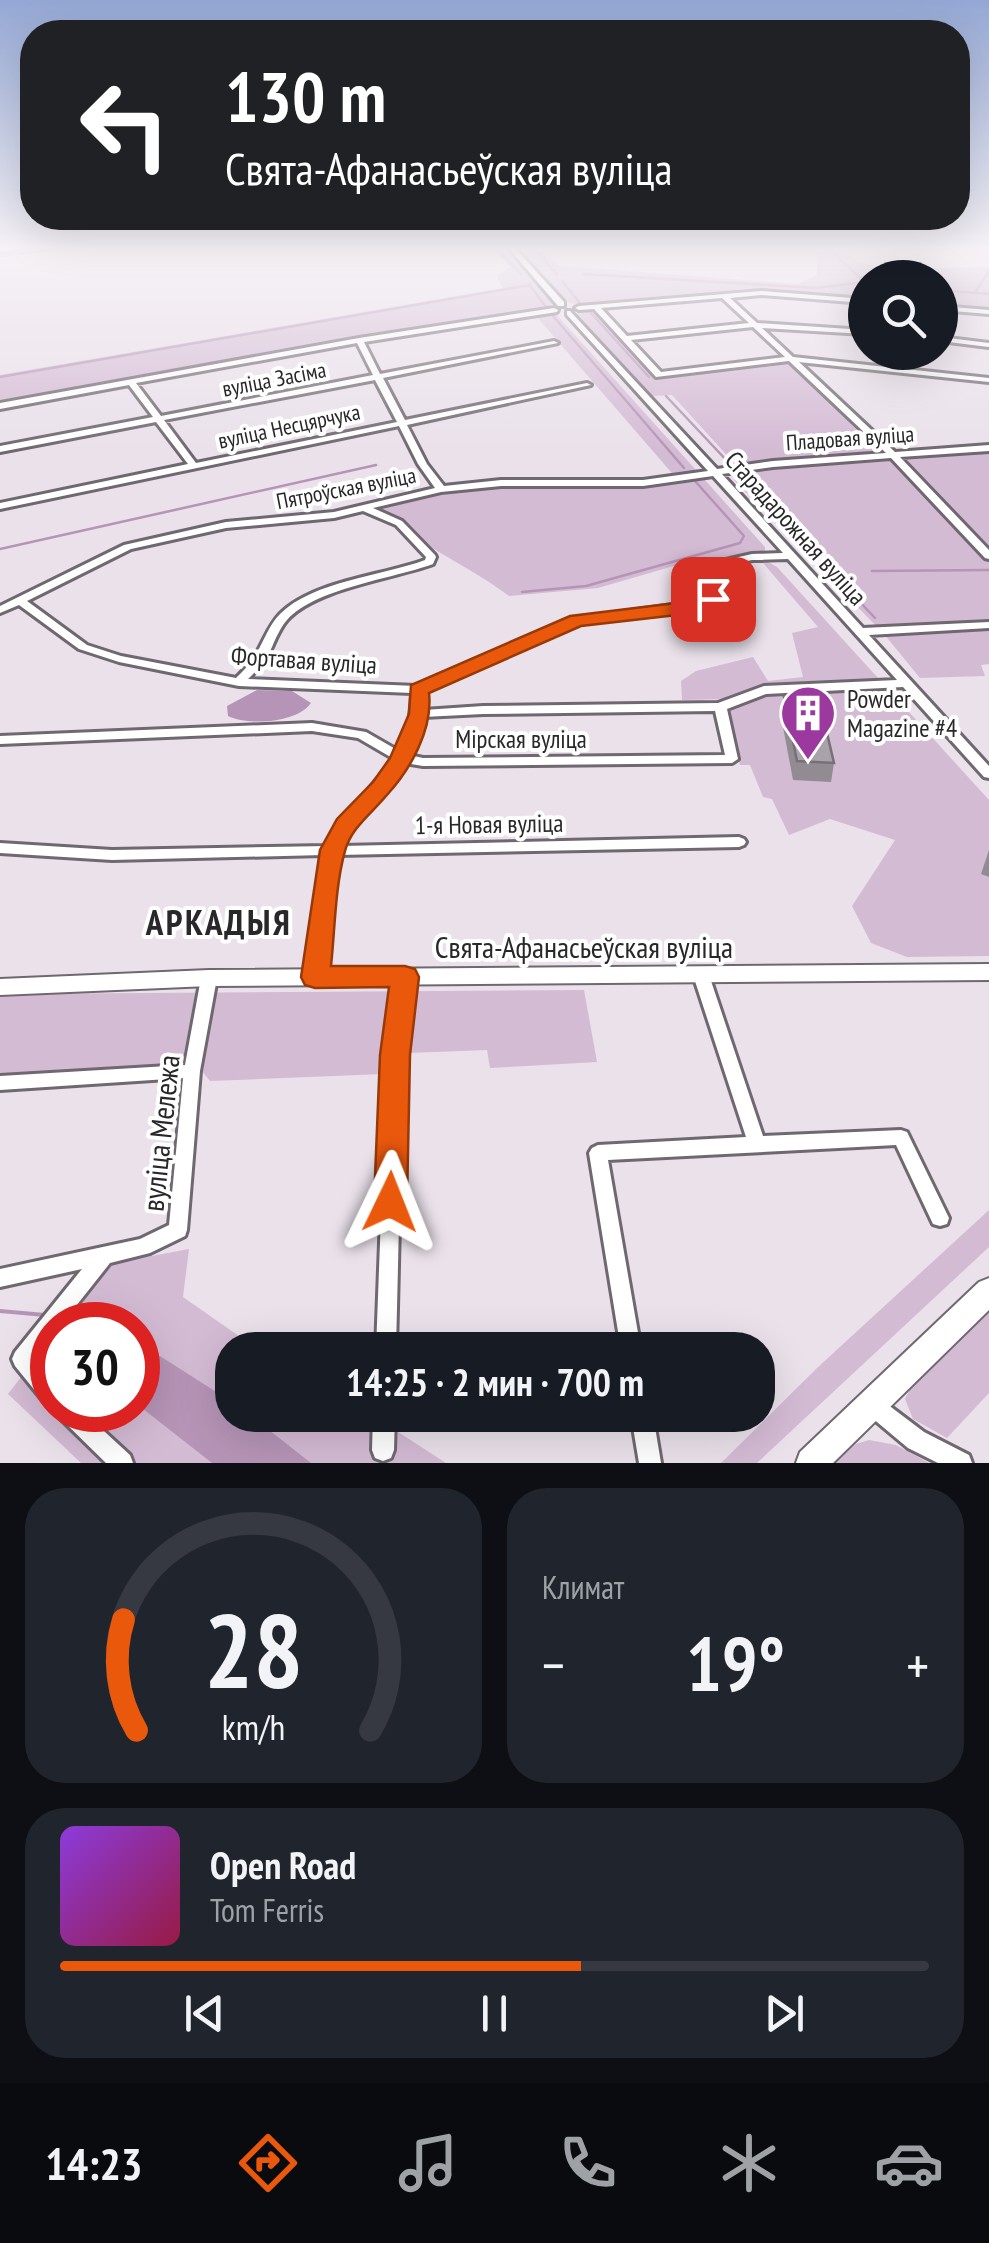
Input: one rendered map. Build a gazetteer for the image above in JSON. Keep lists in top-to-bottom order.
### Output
{
  "streets": {
    "street": [
      "вуліца Засіма",
      "вуліца Несцярчука",
      "Пладовая вуліца",
      "Пятроўская вуліца",
      "Старадарожная вуліца",
      "Фортавая вуліца",
      "Мірская вуліца",
      "1-я Новая вуліца",
      "Свята-Афанасьеўская вуліца",
      "вуліца Мележа"
    ]
  },
  "crossings": [
    ["Пладовая вуліца", "Пятроўская вуліца"],
    ["Пладовая вуліца", "Старадарожная вуліца"],
    ["Пятроўская вуліца", "Старадарожная вуліца"],
    ["Пятроўская вуліца", "Фортавая вуліца"],
    ["Старадарожная вуліца", "Фортавая вуліца"],
    ["Свята-Афанасьеўская вуліца", "вуліца Мележа"]
  ],
  "districts": ["АРКАДЫЯ"],
  "places": {
    "building": ["Powder Magazine #4"]
  },
  "page": {
    "turn": ["130 m", "Свята-Афанасьеўская вуліца"],
    "limit": "30",
    "trip": "14:25 · 2 мин · 700 m",
    "tile": "Климат",
    "heat": ["−", "19°", "+"],
    "song": ["Open Road", "Tom Ferris"],
    "tabs": "14:23",
    "gauge": ["28", "km/h"]
  }
}
